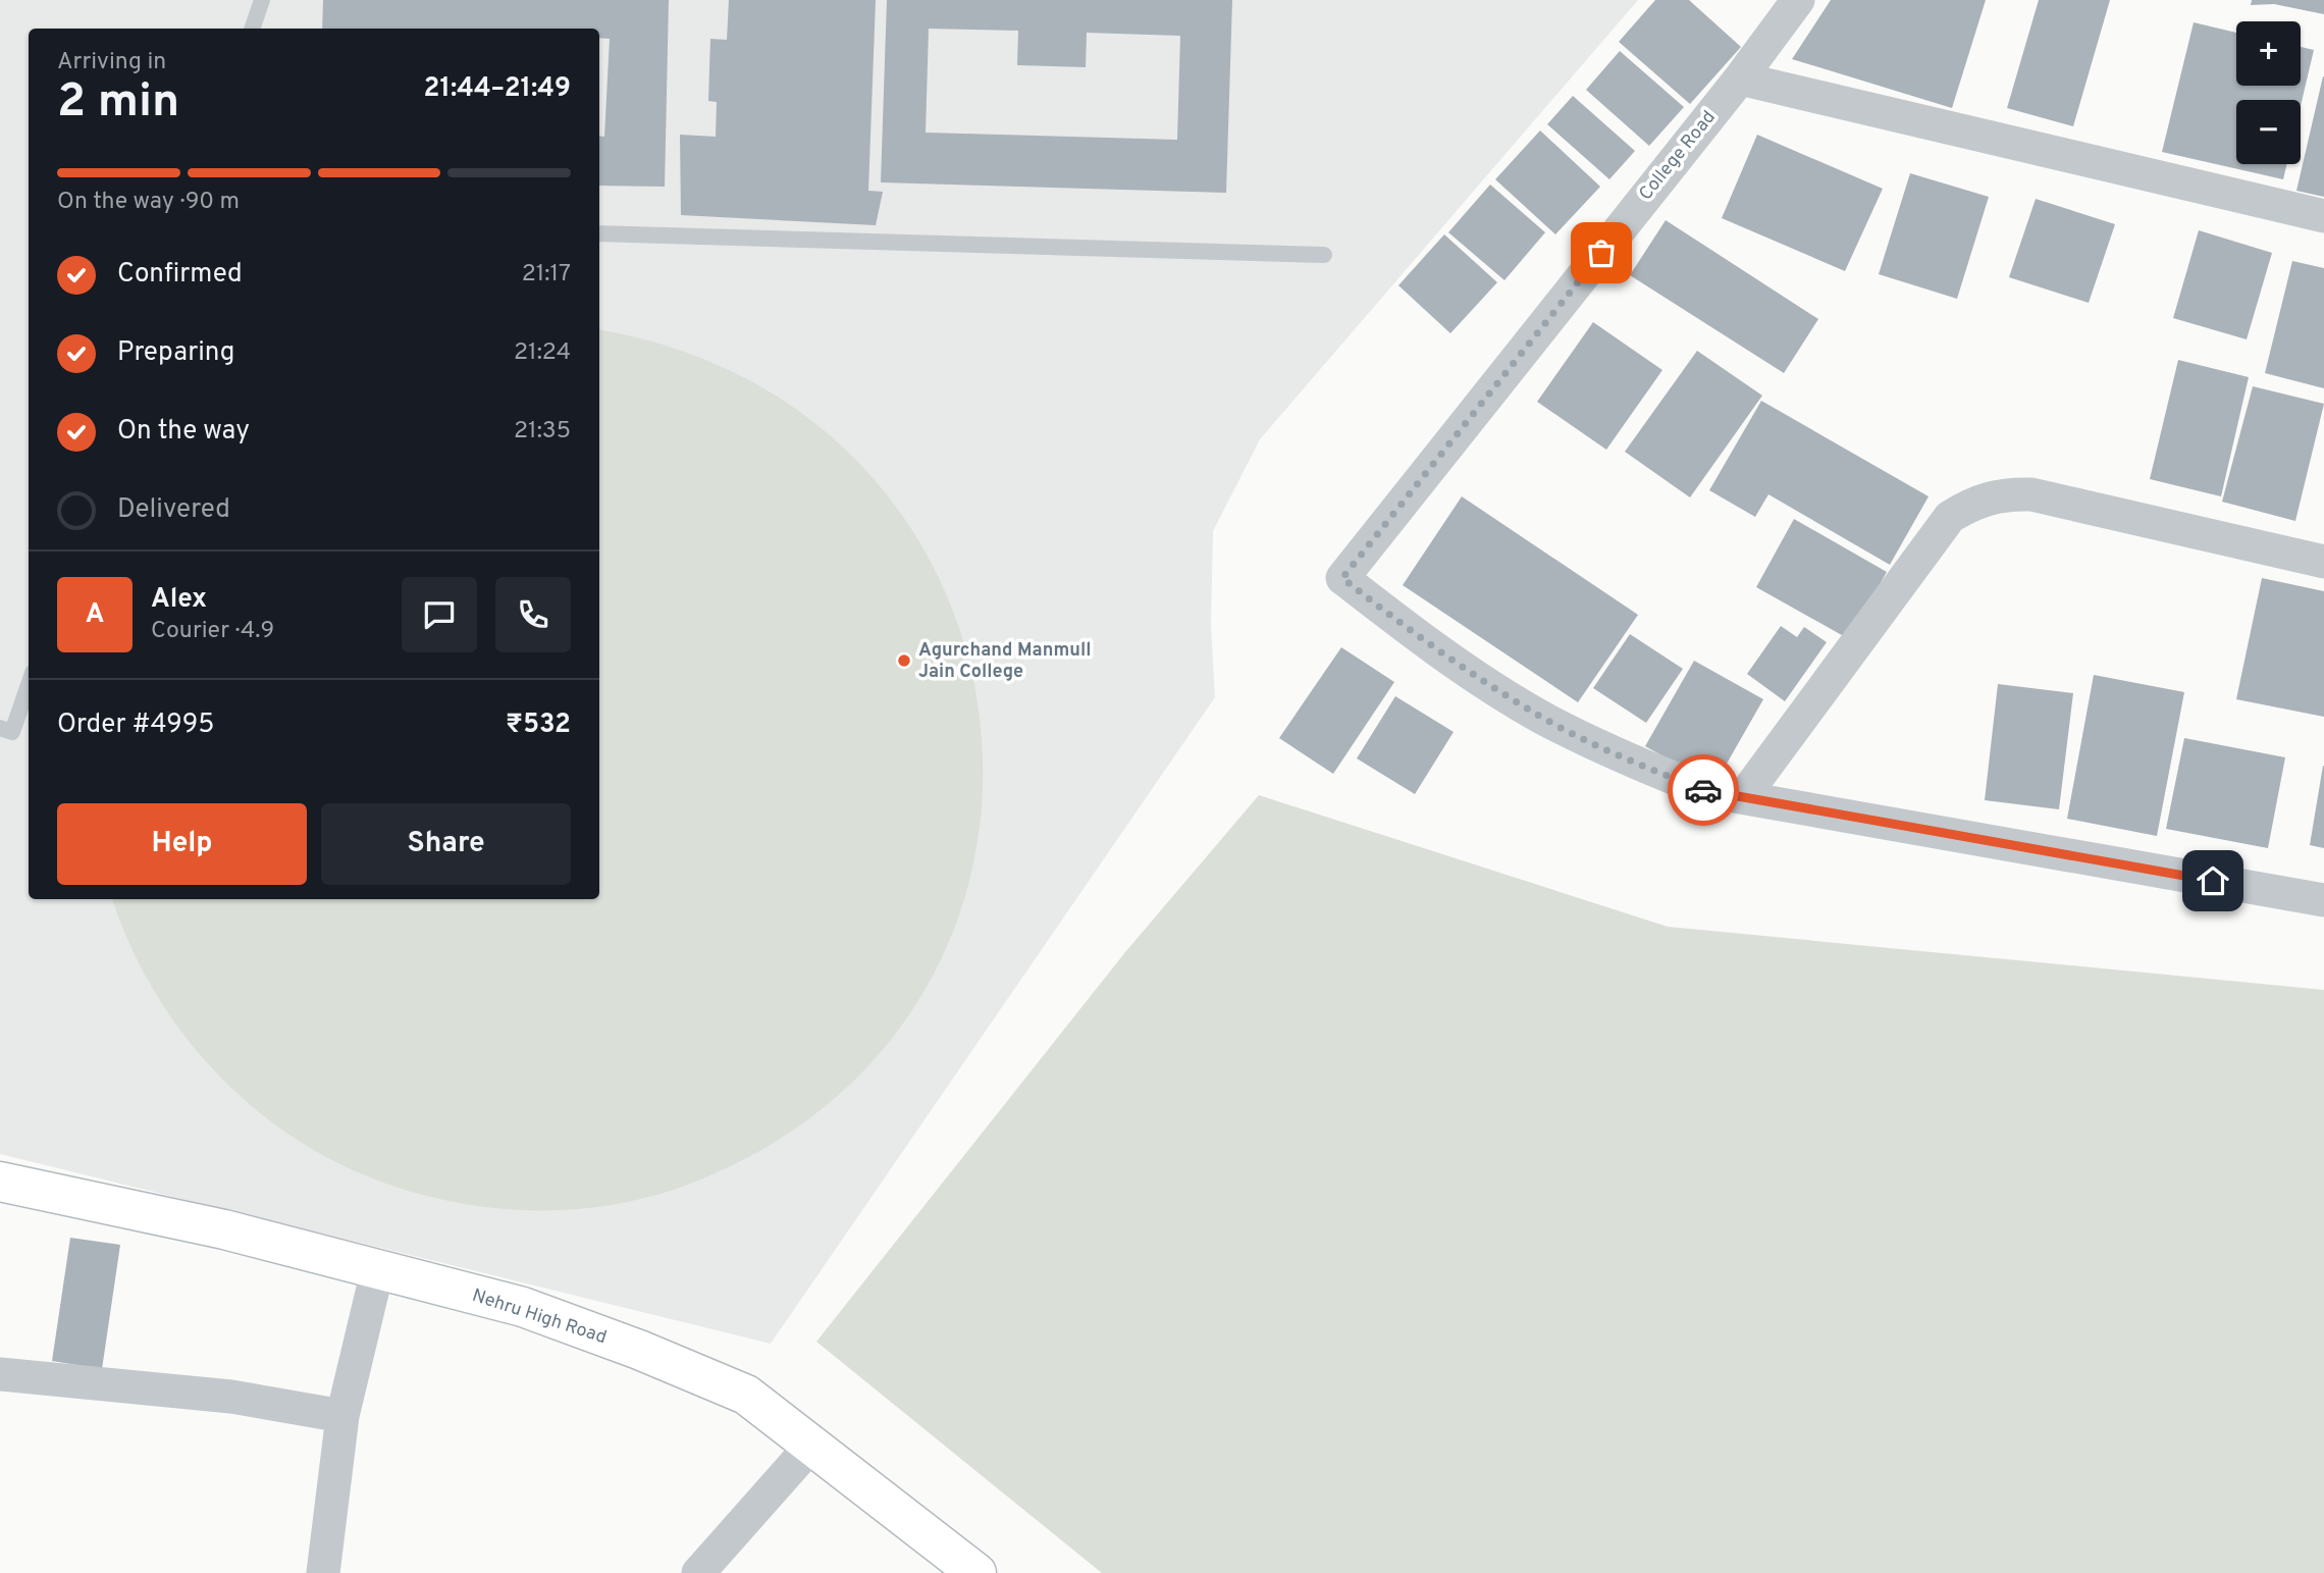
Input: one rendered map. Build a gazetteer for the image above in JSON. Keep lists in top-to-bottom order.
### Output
{
  "streets": {
    "street": ["College Road", "Nehru High Road"]
  },
  "places": ["Agurchand Manmull Jain College"],
  "page": {
    "map_buttons": ["+", "−"],
    "heading": ["2 min", "Arriving in", "21:44–21:49"],
    "panel": [
      "Alex",
      "Courier · 4.9",
      "Order #4995",
      "₹532"
    ],
    "bar": "On the way · 90 m",
    "list": [
      ["Confirmed", "21:17"],
      ["Preparing", "21:24"],
      ["On the way", "21:35"],
      "Delivered"
    ],
    "round": "A",
    "buttons": ["Help", "Share"]
  }
}
